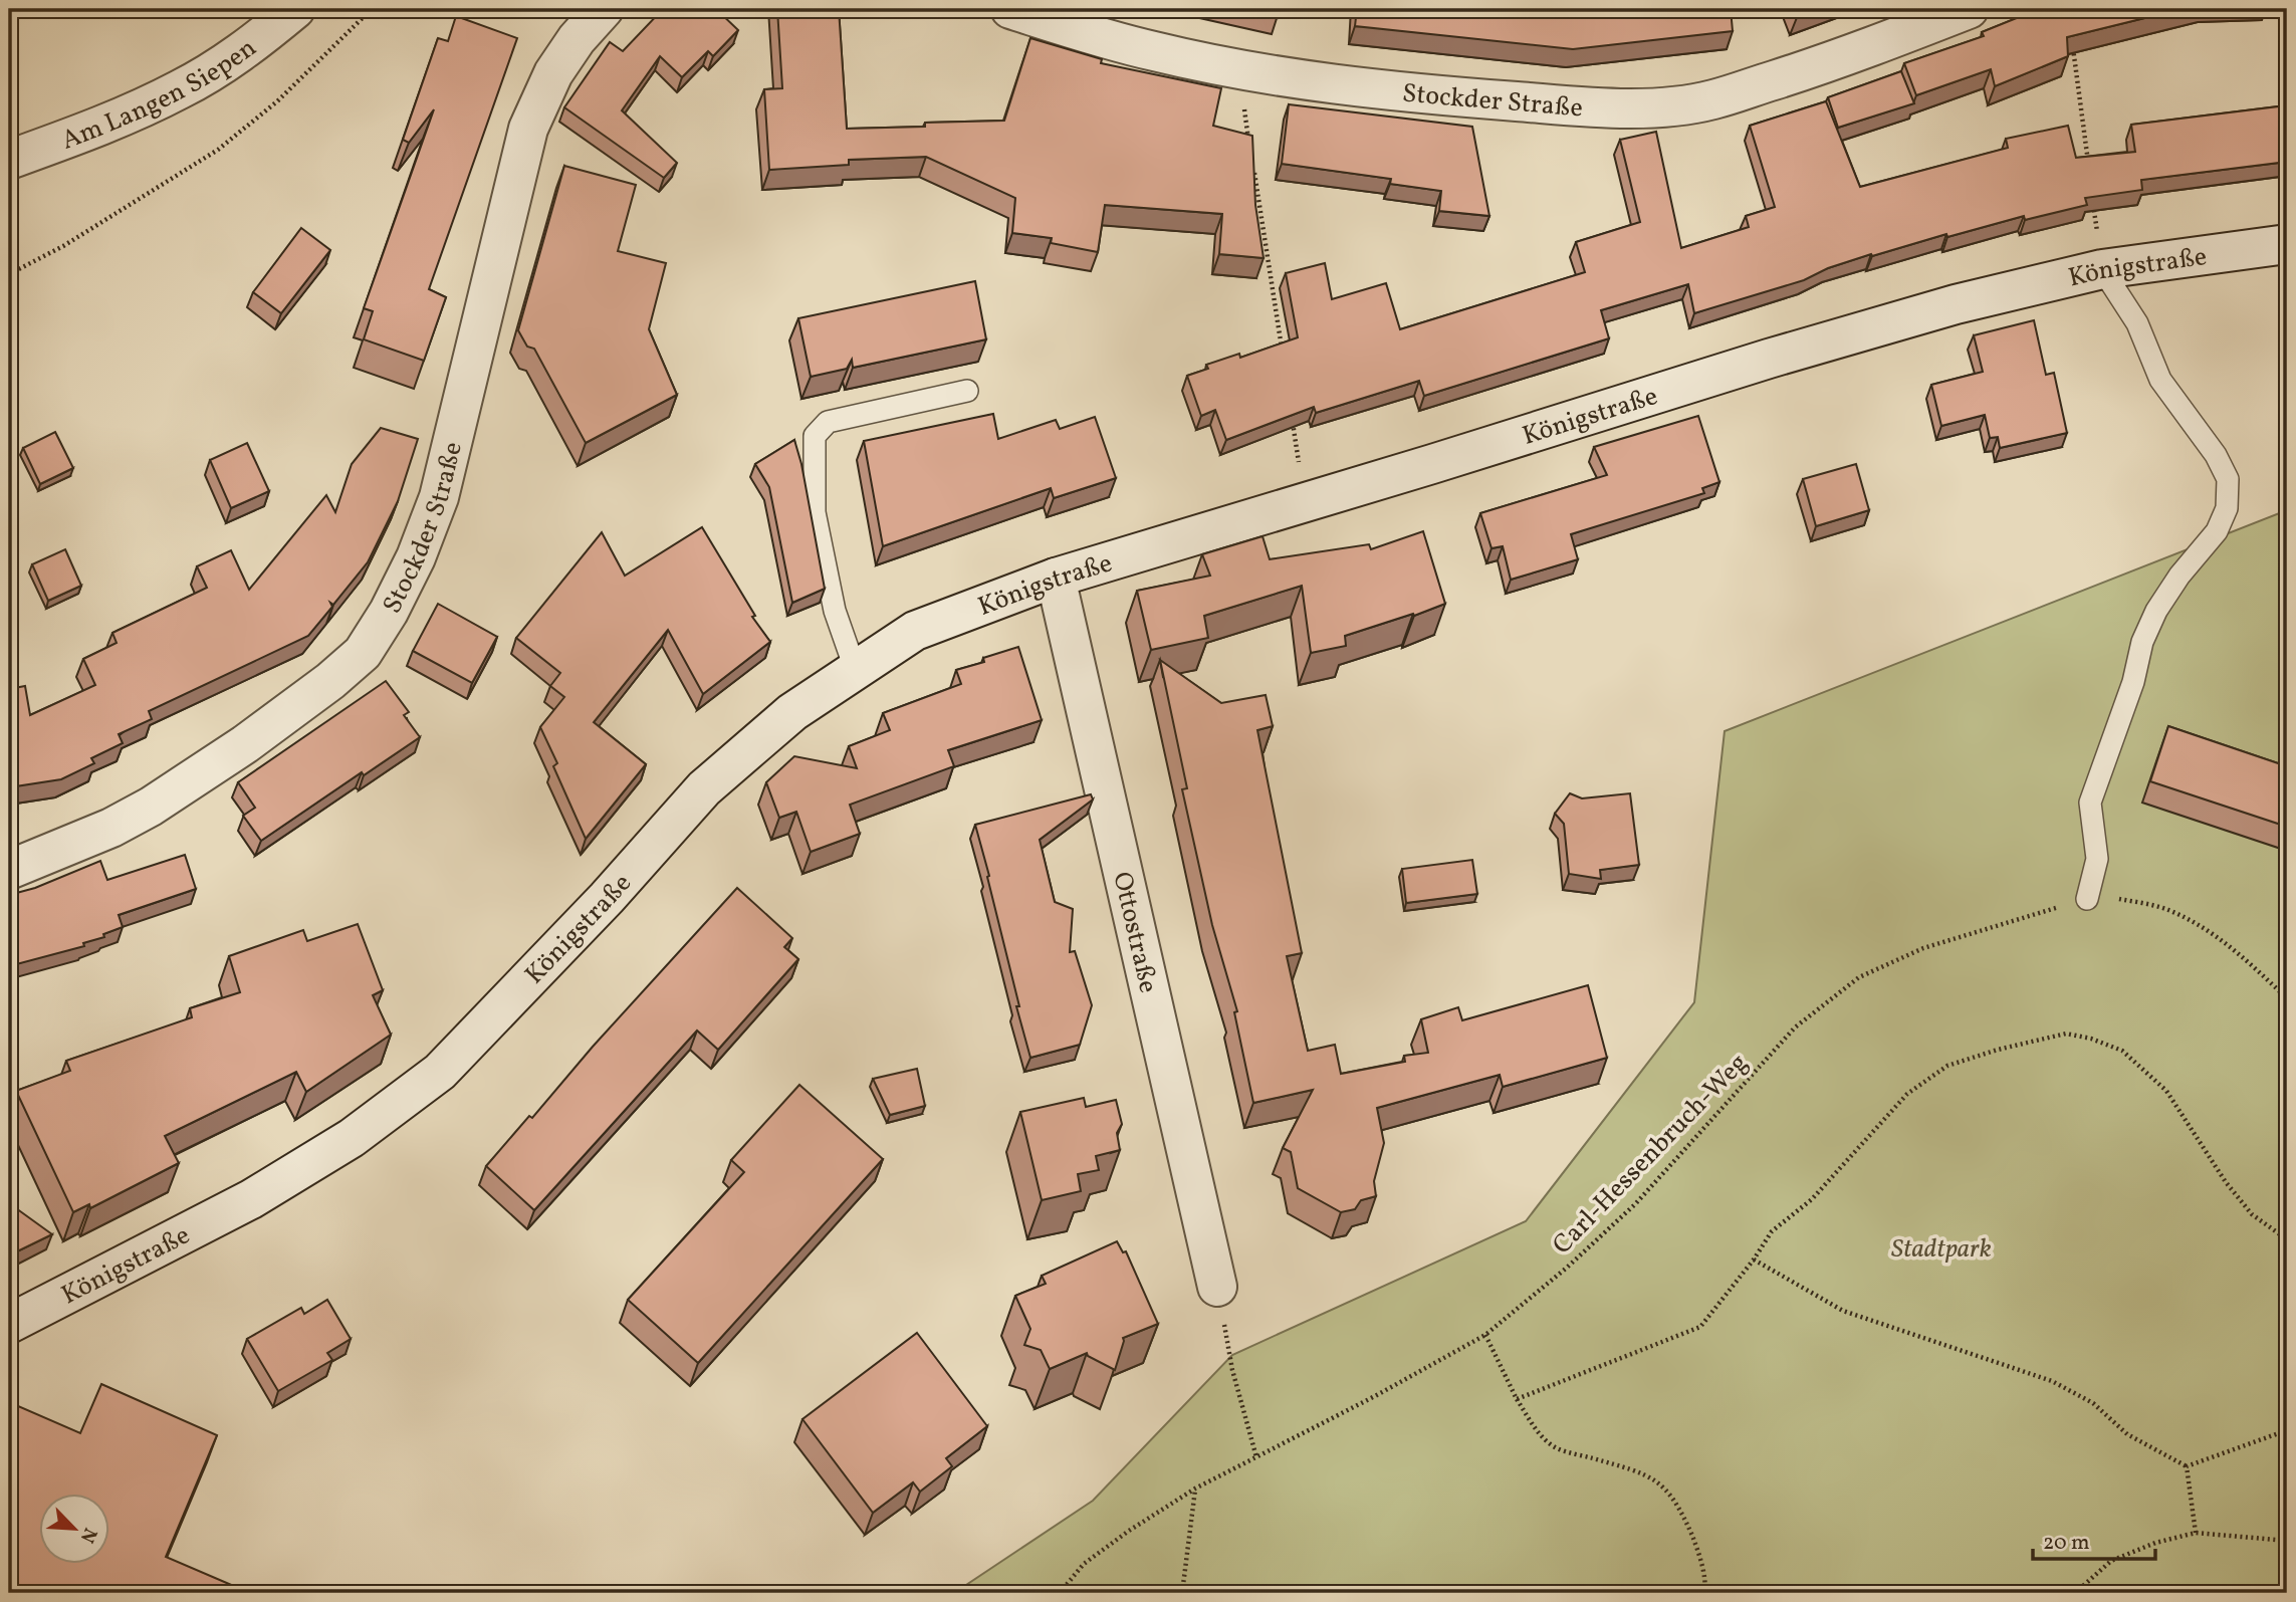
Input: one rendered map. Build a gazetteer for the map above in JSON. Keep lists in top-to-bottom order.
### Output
{
  "streets": {
    "street": [
      "Am Langen Siepen",
      "Stockder Straße",
      "Königstraße",
      "Ottostraße"
    ],
    "path": ["Carl-Hessenbruch-Weg"]
  },
  "crossings": [
    ["Königstraße", "Ottostraße"]
  ],
  "parks": ["Stadtpark"],
  "scale_bar": "20 m",
  "north": "bottom right"
}
